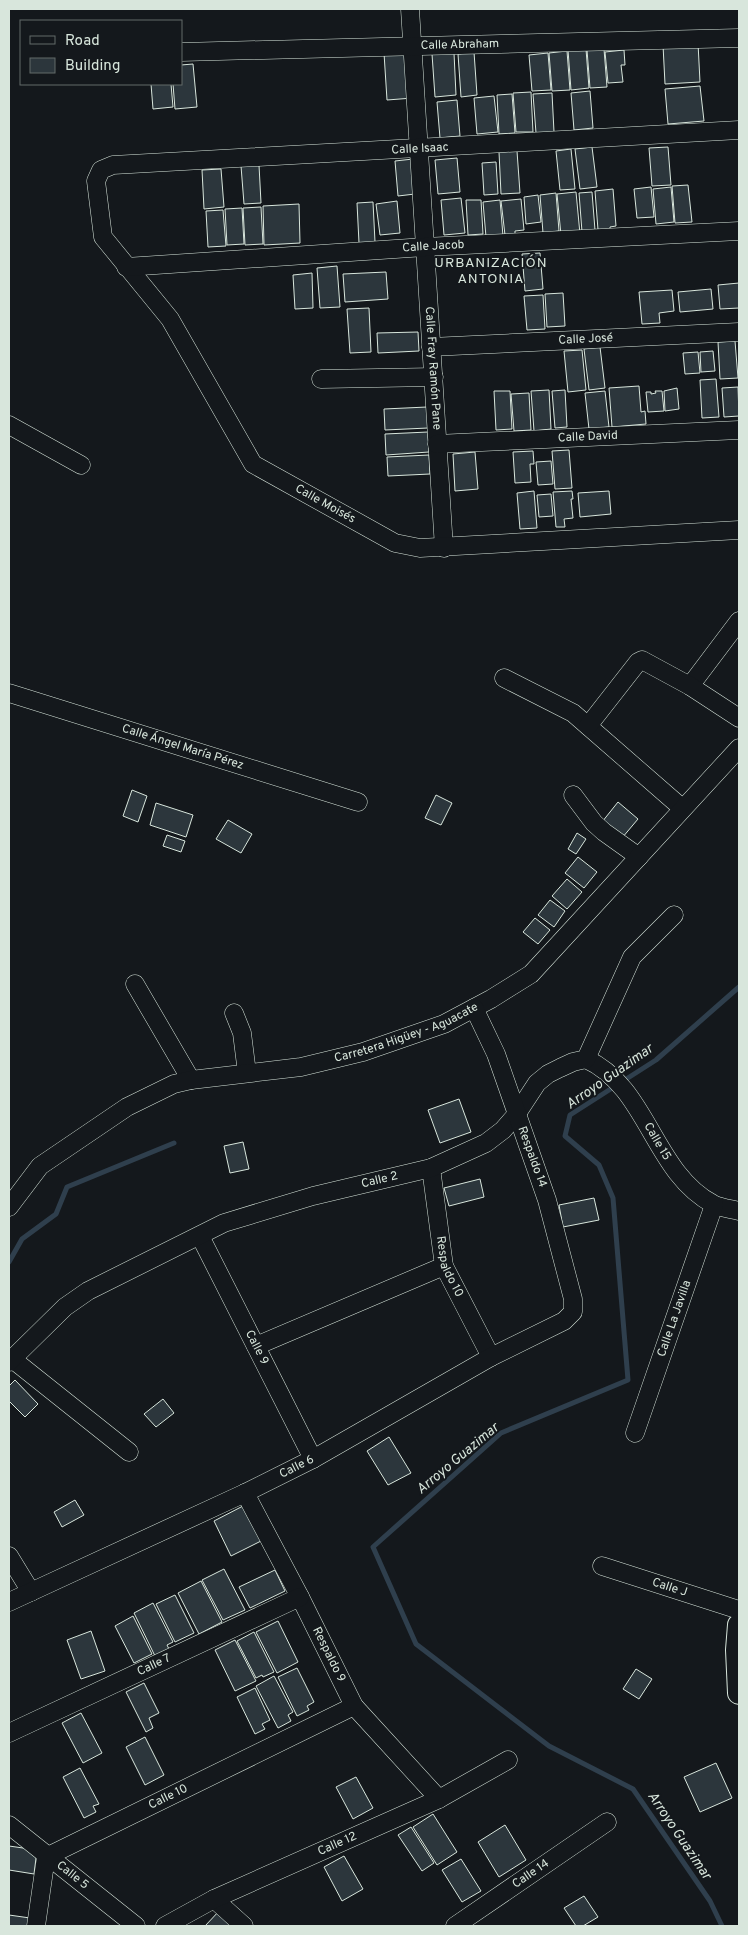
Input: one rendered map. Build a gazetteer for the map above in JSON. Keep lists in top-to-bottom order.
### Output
{
  "streets": {
    "street": [
      "Calle Abraham",
      "Calle Isaac",
      "Calle Jacob",
      "Calle José",
      "Calle Fray Ramón Pane",
      "Calle David",
      "Calle Moisés",
      "Calle Ángel María Pérez",
      "Carretera Higüey - Aguacate",
      "Calle 15",
      "Respaldo 14",
      "Calle 2",
      "Respaldo 10",
      "Calle La Javilla",
      "Calle 9",
      "Calle 6",
      "Calle J",
      "Respaldo 9",
      "Calle 7",
      "Calle 10",
      "Calle 12",
      "Calle 14",
      "Calle 5"
    ]
  },
  "crossings": [
    ["Calle Abraham", "Calle Fray Ramón Pane"],
    ["Calle Isaac", "Calle Fray Ramón Pane"],
    ["Calle Isaac", "Calle Moisés"],
    ["Calle Jacob", "Calle Fray Ramón Pane"],
    ["Calle Jacob", "Calle Moisés"],
    ["Calle José", "Calle Fray Ramón Pane"],
    ["Calle Fray Ramón Pane", "Calle David"],
    ["Calle Fray Ramón Pane", "Calle Moisés"],
    ["Carretera Higüey - Aguacate", "Respaldo 14"],
    ["Calle 15", "Calle 2"],
    ["Calle 15", "Calle La Javilla"],
    ["Respaldo 14", "Calle 2"],
    ["Respaldo 14", "Calle 6"],
    ["Calle 2", "Respaldo 10"],
    ["Calle 2", "Calle 9"],
    ["Respaldo 10", "Calle 6"],
    ["Calle 9", "Calle 6"],
    ["Calle 6", "Respaldo 9"],
    ["Respaldo 9", "Calle 7"],
    ["Respaldo 9", "Calle 10"],
    ["Respaldo 9", "Calle 12"],
    ["Calle 10", "Calle 5"]
  ],
  "districts": ["URBANIZACIÓN ANTONIA"],
  "water": ["Arroyo Guazimar"],
  "legend": ["Road", "Building"]
}
